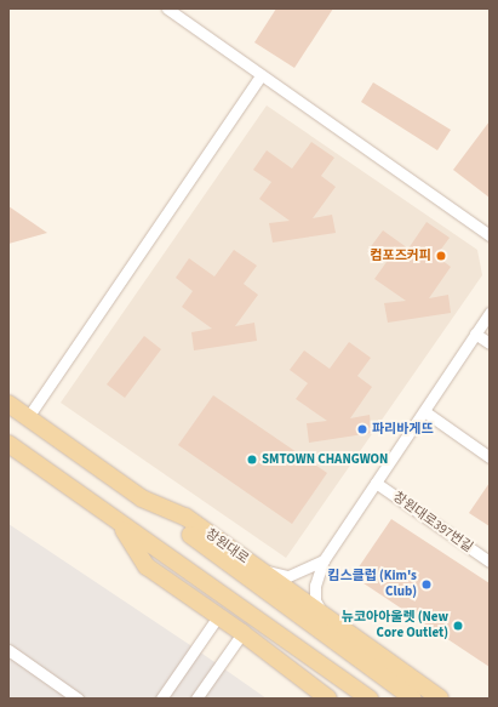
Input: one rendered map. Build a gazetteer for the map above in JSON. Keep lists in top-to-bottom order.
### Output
{
  "streets": {
    "main road": ["창원대로"],
    "street": ["창원대로397번길"]
  },
  "places": [
    "컴포즈커피",
    "파리바게뜨",
    "SMTOWN CHANGWON",
    "킴스클럽 (Kim's Club)",
    "뉴코아아울렛 (New Core Outlet)"
  ]
}
